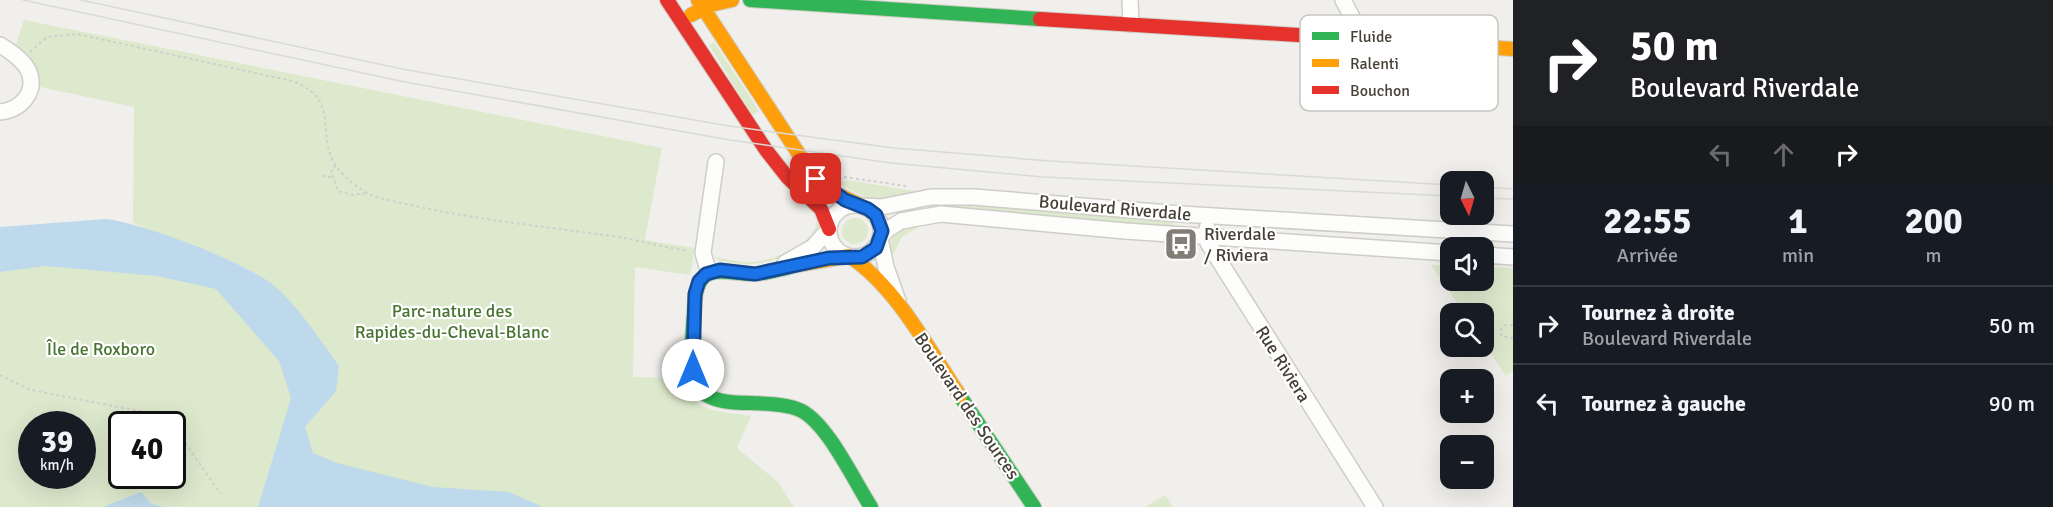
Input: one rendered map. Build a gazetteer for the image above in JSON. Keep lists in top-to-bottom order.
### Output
{
  "streets": {
    "street": ["Boulevard Riverdale", "Rue Riviera", "Boulevard des Sources"]
  },
  "crossings": [
    ["Boulevard Riverdale", "Rue Riviera"],
    ["Boulevard Riverdale", "Boulevard des Sources"]
  ],
  "parks": ["Parc-nature des Rapides-du-Cheval-Blanc", "Île de Roxboro"],
  "places": {
    "bus stop": ["Riverdale / Riviera"]
  },
  "legend": ["Fluide", "Ralenti", "Bouchon"],
  "north": "bottom",
  "page": {
    "turn": ["50 m", "Boulevard Riverdale"],
    "map_buttons": ["+", "−"],
    "eta": [
      "22:55",
      "Arrivée",
      "1",
      "min",
      "200",
      "m"
    ],
    "list": [
      {
        "name": "Tournez à droite",
        "note": "Boulevard Riverdale",
        "value": "50 m"
      },
      {
        "name": "Tournez à gauche",
        "value": "90 m"
      }
    ],
    "speed": "39 km/h",
    "limit": "40"
  }
}
